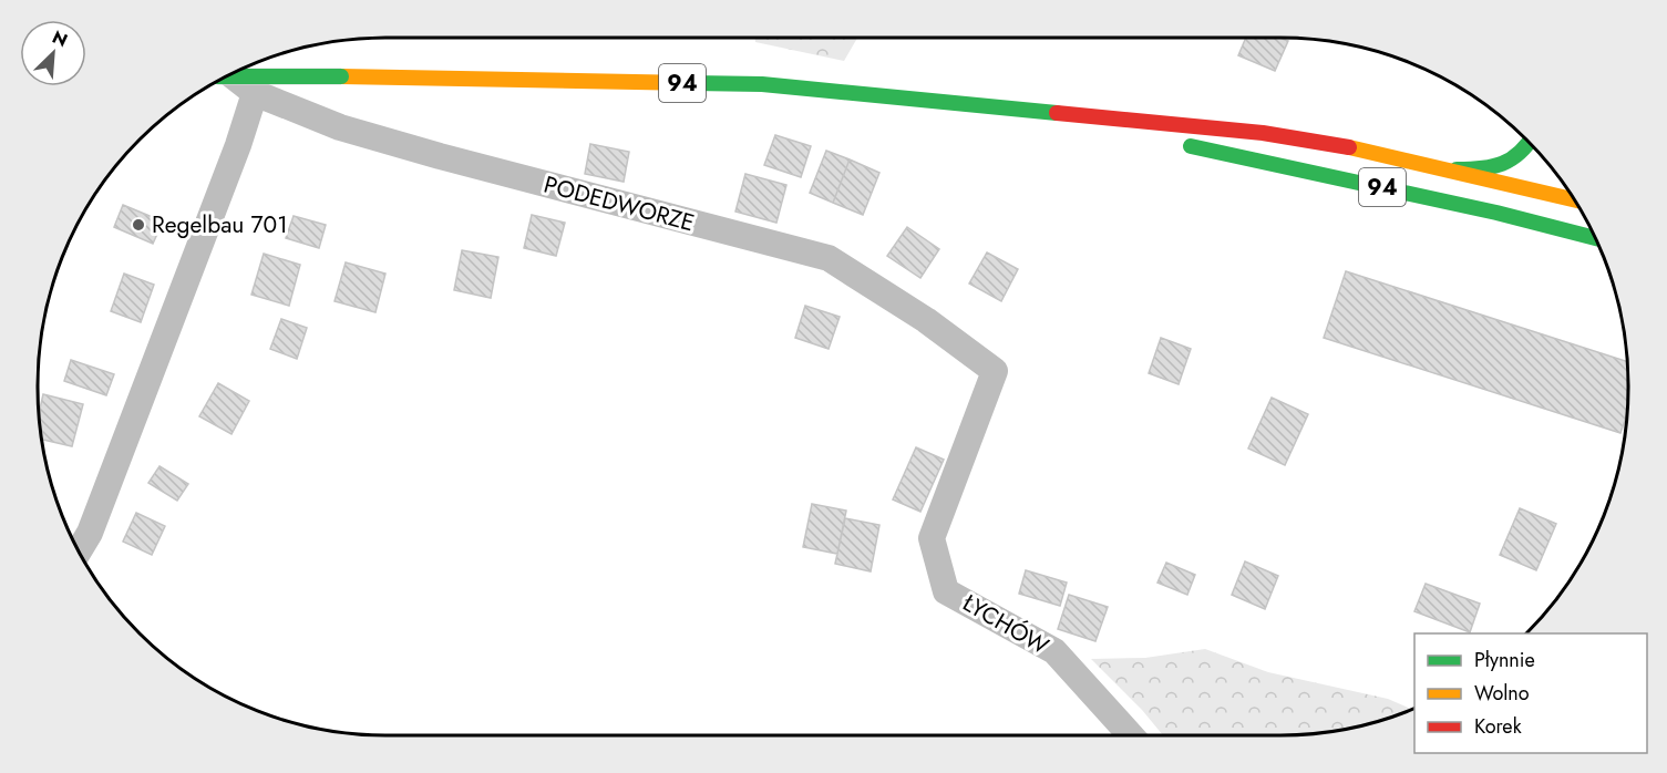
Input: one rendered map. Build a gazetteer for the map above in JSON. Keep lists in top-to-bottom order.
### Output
{
  "streets": {
    "main road": ["94"],
    "street": ["PODEDWORZE", "ŁYCHÓW"]
  },
  "crossings": [
    ["PODEDWORZE", "ŁYCHÓW"]
  ],
  "places": ["Regelbau 701"],
  "legend": ["Płynnie", "Wolno", "Korek"],
  "north": "top right"
}
